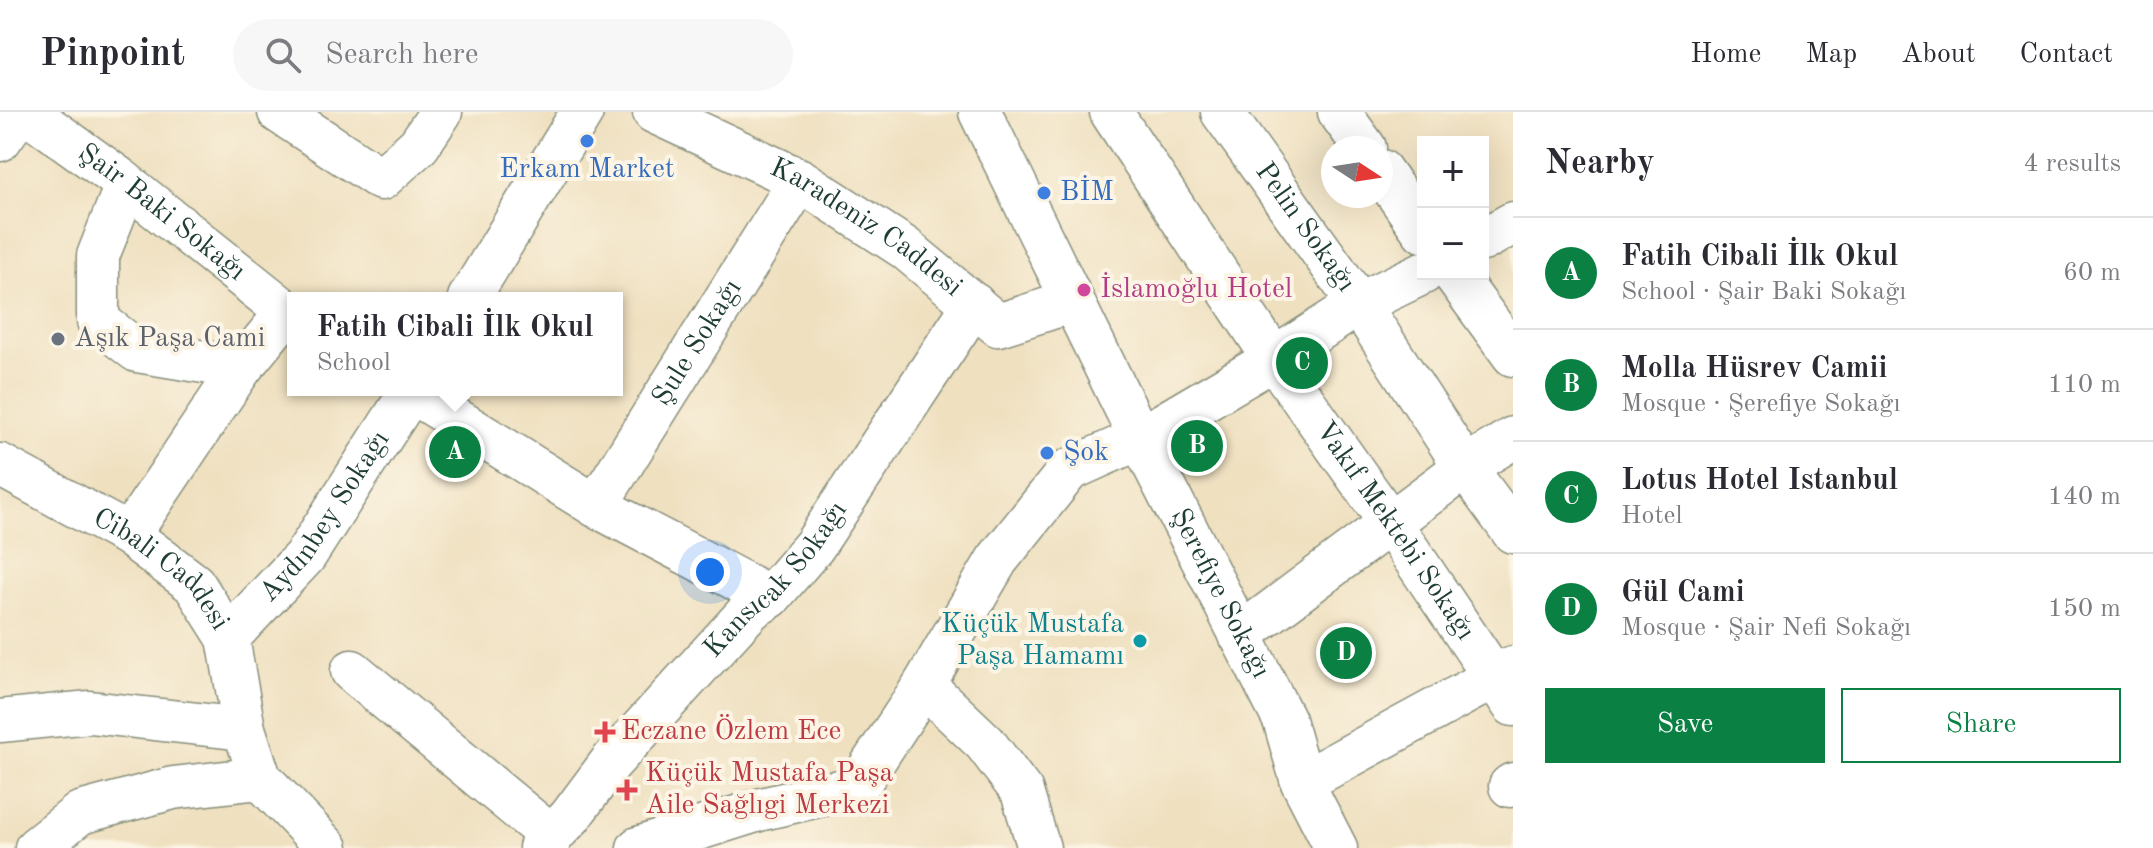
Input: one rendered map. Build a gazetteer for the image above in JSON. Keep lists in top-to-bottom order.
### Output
{
  "streets": {
    "street": [
      "Şair Baki Sokağı",
      "Pelin Sokağı",
      "Karadeniz Caddesi",
      "Şule Sokağı",
      "Aydınbey Sokağı",
      "Vakıf Mektebi Sokağı",
      "Cibali Caddesi",
      "Kansıcak Sokağı",
      "Şerefiye Sokağı"
    ]
  },
  "crossings": [
    ["Karadeniz Caddesi", "Şule Sokağı"],
    ["Karadeniz Caddesi", "Kansıcak Sokağı"],
    ["Karadeniz Caddesi", "Şerefiye Sokağı"],
    ["Aydınbey Sokağı", "Cibali Caddesi"]
  ],
  "places": {
    "other": [
      "Erkam Market",
      "BİM",
      "İslamoğlu Hotel",
      "Aşık Paşa Cami",
      "Şok",
      "Küçük Mustafa Paşa Hamamı"
    ],
    "health": ["Eczane Özlem Ece", "Küçük Mustafa Paşa Aile Sağlıgi Merkezi"]
  },
  "north": "right",
  "page": {
    "header": "Pinpoint",
    "search": "Search here",
    "nav": [
      "Home",
      "Map",
      "About",
      "Contact"
    ],
    "heading": ["Nearby", "4 results"],
    "map_buttons": ["+", "−"],
    "list": [
      {
        "mark": "A",
        "name": "Fatih Cibali İlk Okul",
        "note": "School · Şair Baki Sokağı",
        "value": "60 m"
      },
      {
        "mark": "B",
        "name": "Molla Hüsrev Camii",
        "note": "Mosque · Şerefiye Sokağı",
        "value": "110 m"
      },
      {
        "mark": "C",
        "name": "Lotus Hotel Istanbul",
        "note": "Hotel",
        "value": "140 m"
      },
      {
        "mark": "D",
        "name": "Gül Cami",
        "note": "Mosque · Şair Nefi Sokağı",
        "value": "150 m"
      }
    ],
    "popup": ["Fatih Cibali İlk Okul", "School"],
    "pins": [
      "C",
      "B",
      "A",
      "D"
    ],
    "buttons": ["Save", "Share"]
  }
}
